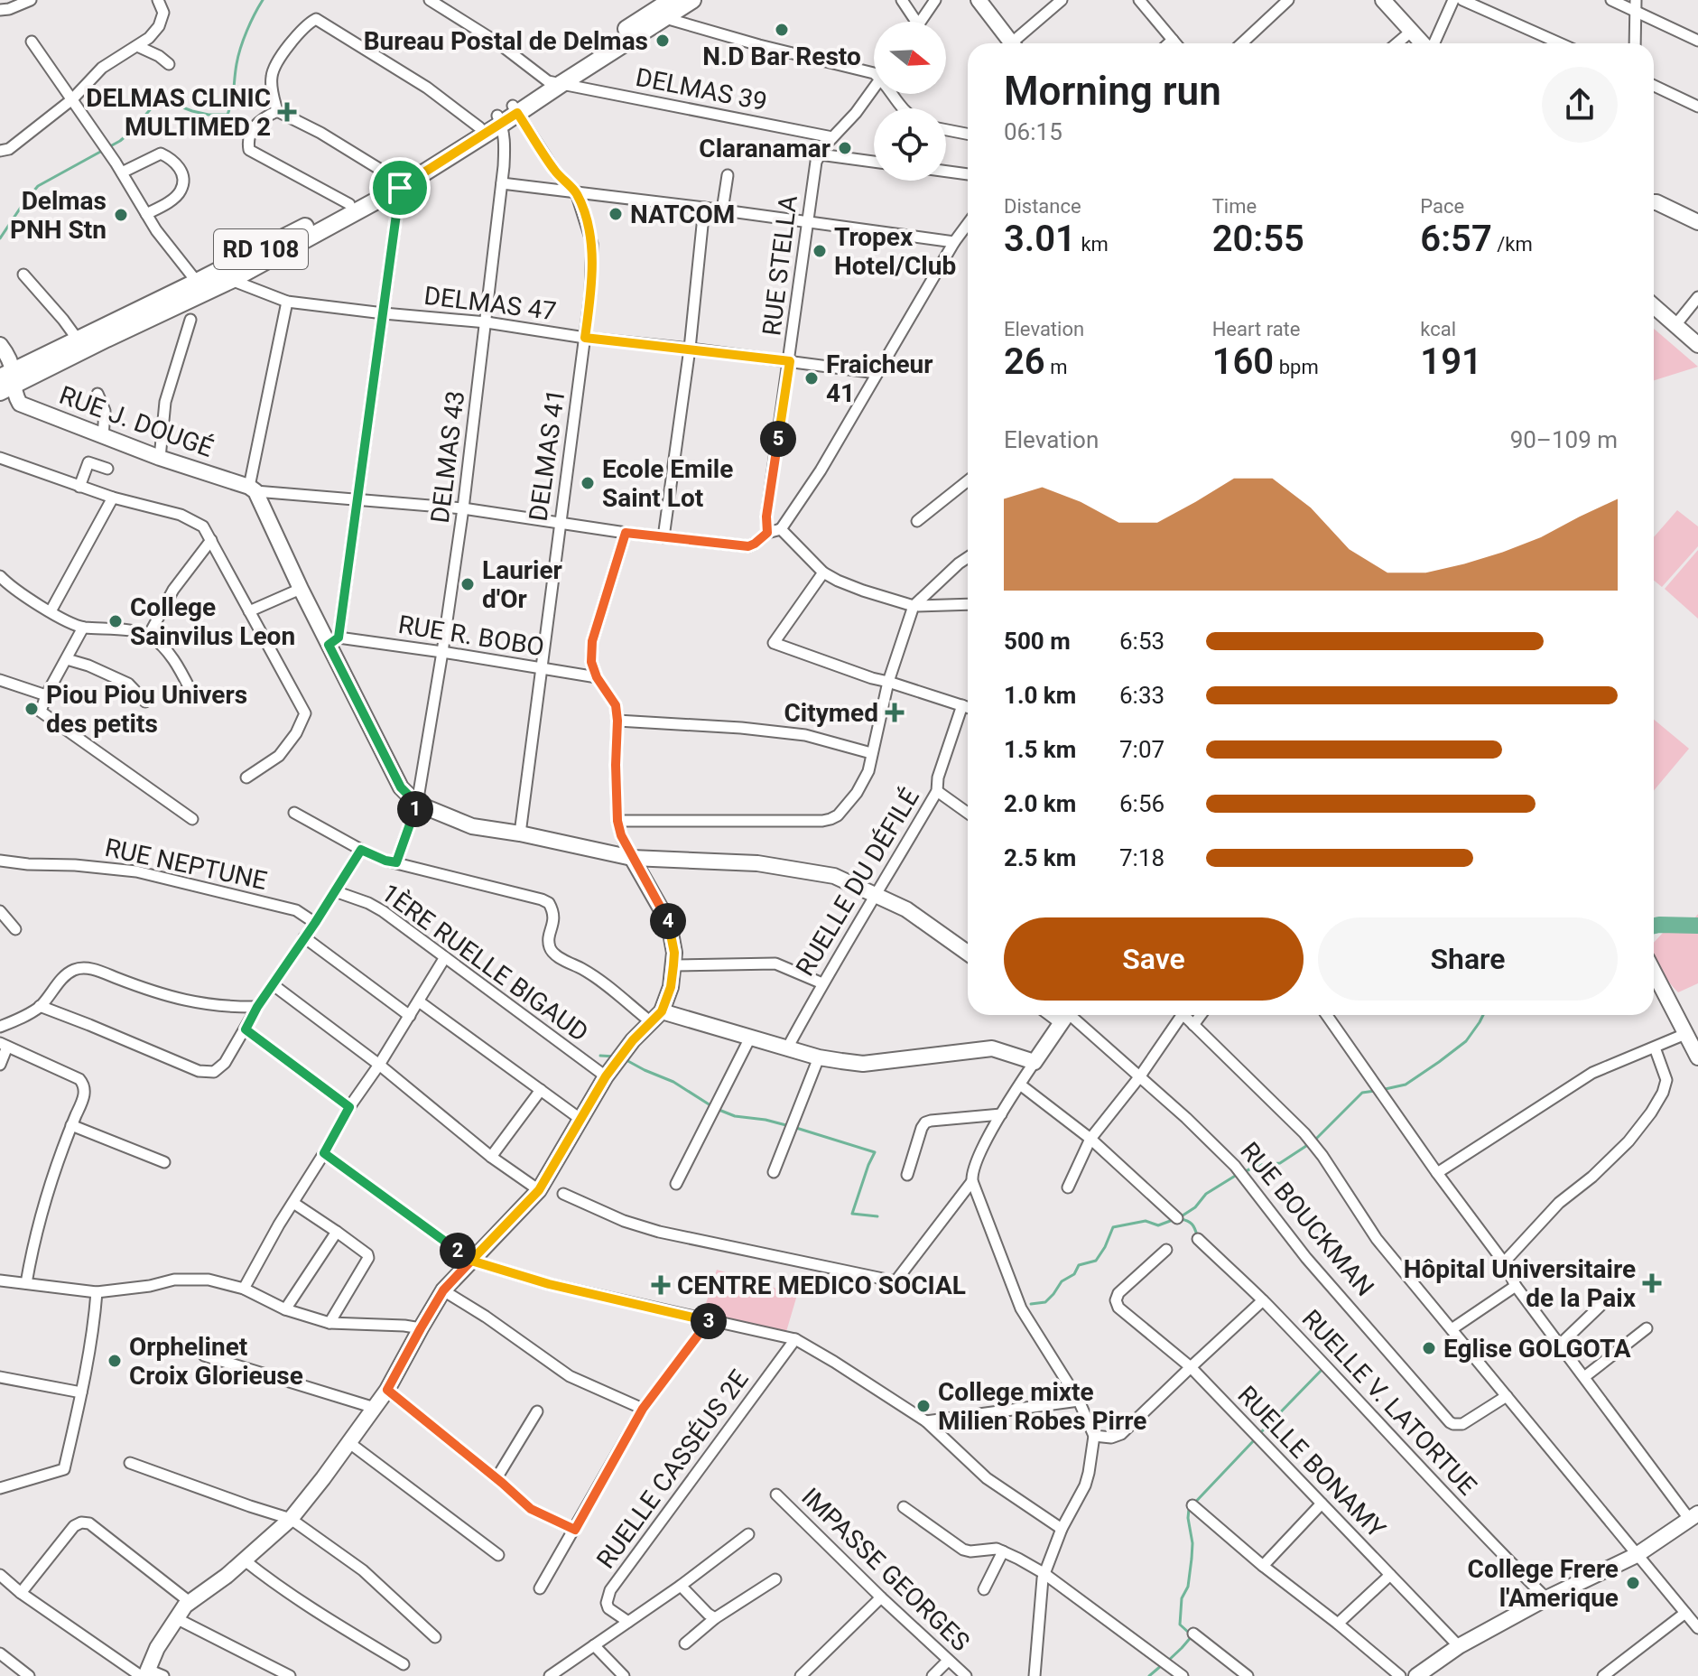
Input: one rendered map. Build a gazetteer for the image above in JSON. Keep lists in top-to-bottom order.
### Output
{
  "streets": {
    "main road": ["RD 108"],
    "street": [
      "DELMAS 39",
      "RUE STELLA",
      "DELMAS 47",
      "RUE J. DOUGÉ",
      "DELMAS 41",
      "DELMAS 43",
      "RUE R. BOBO",
      "RUE NEPTUNE",
      "RUELLE DU DÉFILÉ",
      "1ÈRE RUELLE BIGAUD",
      "RUE BOUCKMAN",
      "RUELLE V. LATORTUE",
      "RUELLE BONAMY",
      "RUELLE CASSÉUS 2E",
      "IMPASSE GEORGES"
    ]
  },
  "crossings": [
    ["DELMAS 39", "RD 108"],
    ["DELMAS 39", "RUE STELLA"],
    ["RD 108", "DELMAS 47"],
    ["RD 108", "RUE J. DOUGÉ"],
    ["RD 108", "DELMAS 41"],
    ["RD 108", "DELMAS 43"],
    ["RUE STELLA", "DELMAS 47"],
    ["DELMAS 47", "DELMAS 41"],
    ["DELMAS 47", "DELMAS 43"],
    ["DELMAS 41", "RUE R. BOBO"],
    ["DELMAS 43", "RUE R. BOBO"]
  ],
  "places": {
    "other": [
      "N.D Bar Resto",
      "Bureau Postal de Delmas",
      "Claranamar",
      "NATCOM",
      "Delmas PNH Stn",
      "Tropex Hotel/Club",
      "Fraicheur 41",
      "Ecole Emile Saint Lot",
      "Laurier d'Or",
      "College Sainvilus Leon",
      "Piou Piou Univers des petits",
      "Eglise GOLGOTA",
      "Orphelinet Croix Glorieuse",
      "College mixte Milien Robes Pirre",
      "College Frere l'Amerique"
    ],
    "health": [
      "DELMAS CLINIC MULTIMED 2",
      "Citymed",
      "Hôpital Universitaire de la Paix",
      "CENTRE MEDICO SOCIAL"
    ]
  },
  "north": "right",
  "page": {
    "heading": ["Morning run", "06:15"],
    "stats": [
      ["Distance", "3.01 km"],
      ["Time", "20:55"],
      ["Pace", "6:57 /km"],
      ["Elevation", "26 m"],
      ["Heart rate", "160 bpm"],
      ["kcal", "191"]
    ],
    "chart": ["Elevation", "90–109 m"],
    "pins": [
      "5",
      "1",
      "4",
      "2",
      "3"
    ],
    "list": [
      {
        "name": "500 m",
        "note": "6:53"
      },
      {
        "name": "1.0 km",
        "note": "6:33"
      },
      {
        "name": "1.5 km",
        "note": "7:07"
      },
      {
        "name": "2.0 km",
        "note": "6:56"
      },
      {
        "name": "2.5 km",
        "note": "7:18"
      }
    ],
    "buttons": ["Save", "Share"]
  }
}
